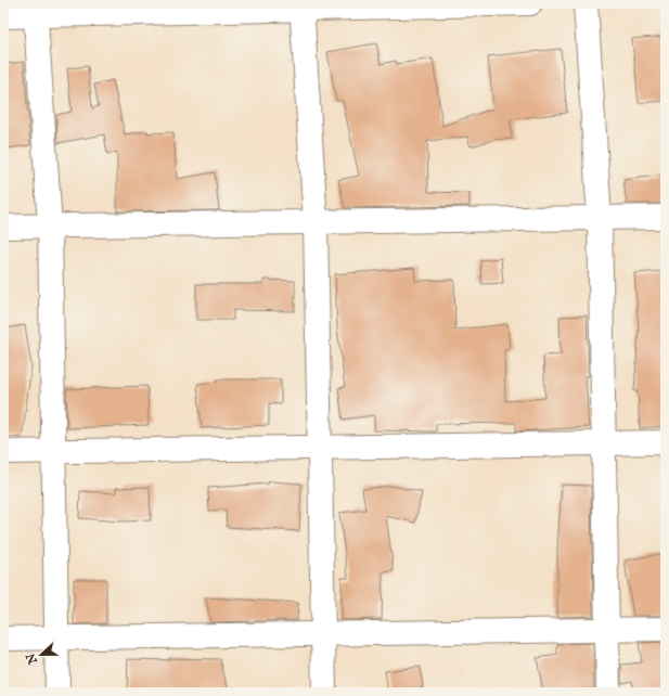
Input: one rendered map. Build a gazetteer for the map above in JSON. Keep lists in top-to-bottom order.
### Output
{
  "north": "left"
}
